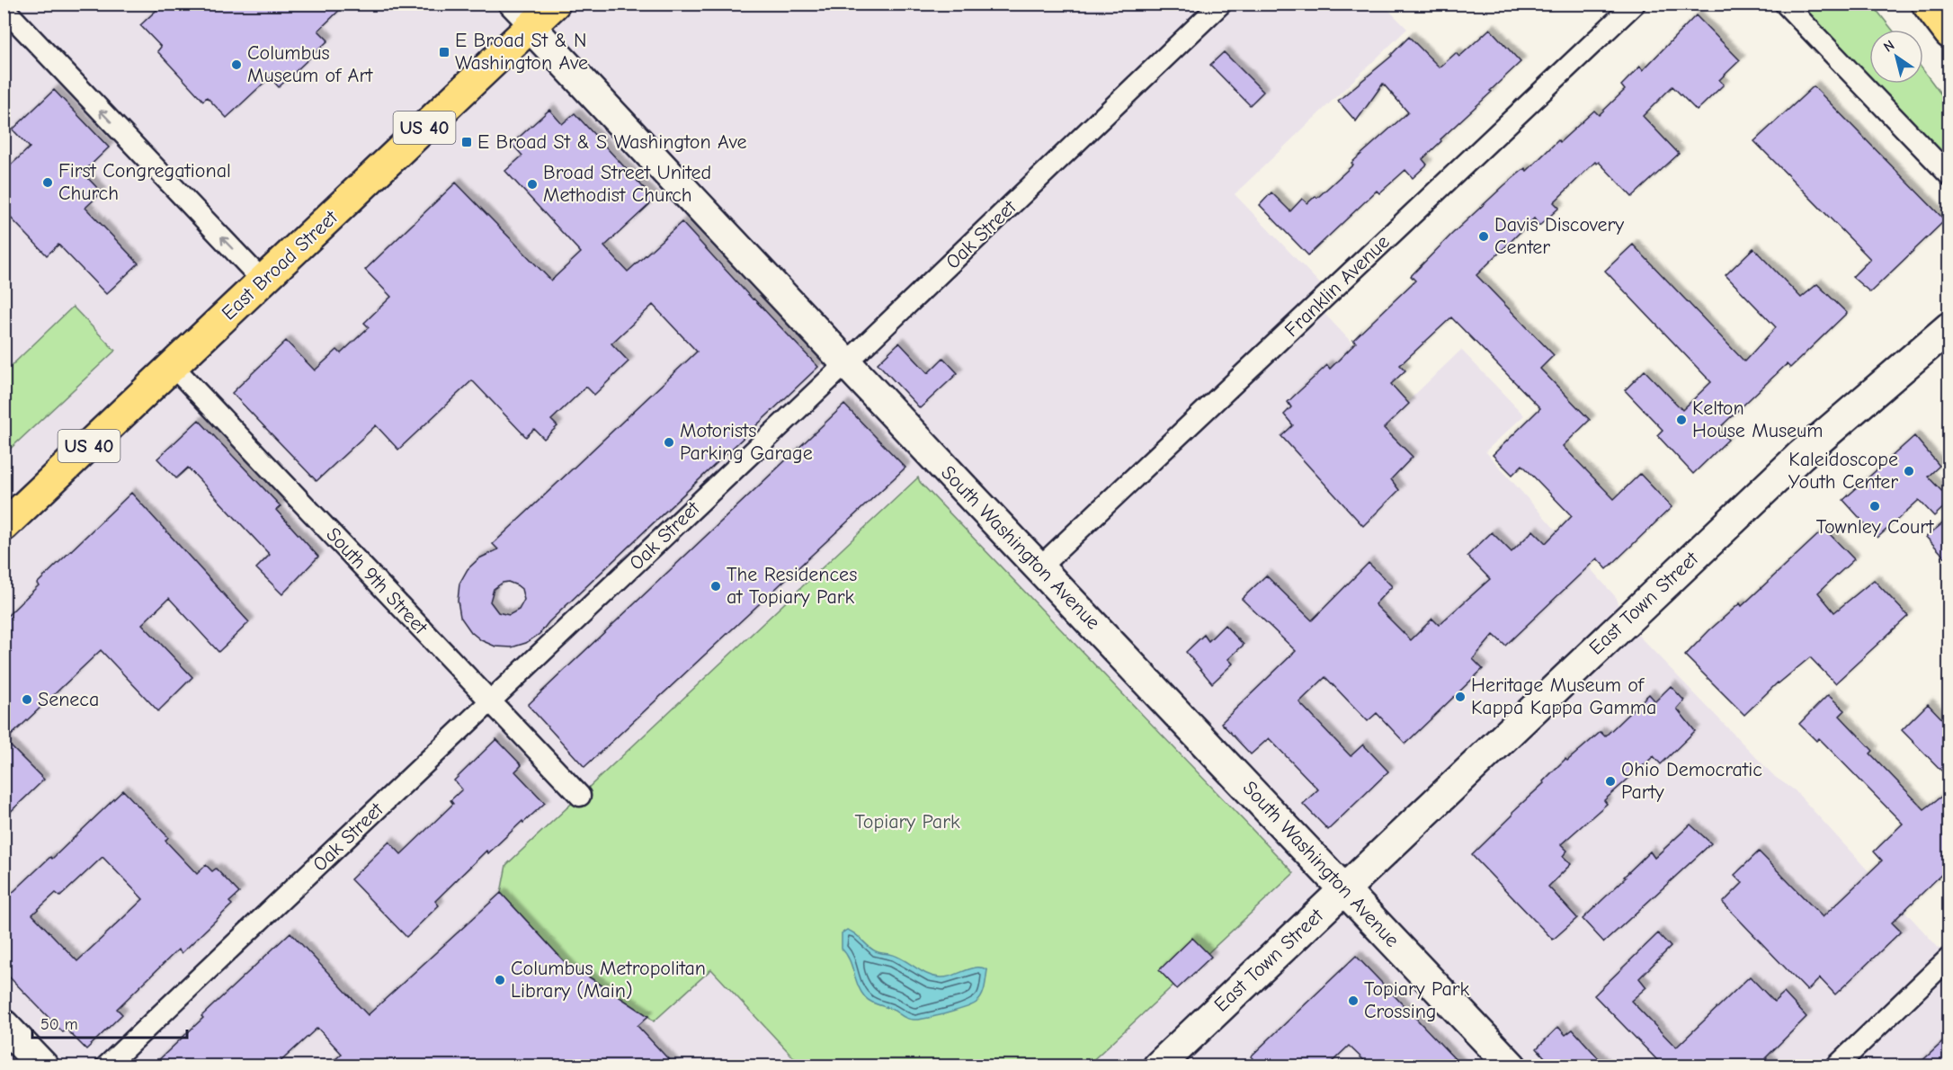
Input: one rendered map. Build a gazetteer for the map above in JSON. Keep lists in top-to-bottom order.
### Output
{
  "streets": {
    "main road": ["US 40", "East Broad Street"],
    "street": [
      "Oak Street",
      "Franklin Avenue",
      "South Washington Avenue",
      "South 9th Street",
      "East Town Street"
    ]
  },
  "crossings": [
    ["Oak Street", "South Washington Avenue"],
    ["Oak Street", "South 9th Street"],
    ["East Broad Street", "South Washington Avenue"],
    ["East Broad Street", "South 9th Street"],
    ["Franklin Avenue", "South Washington Avenue"],
    ["South Washington Avenue", "East Town Street"]
  ],
  "parks": ["Topiary Park"],
  "places": {
    "transit": ["E Broad St & N Washington Ave", "E Broad St & S Washington Ave"],
    "other": [
      "Columbus Museum of Art",
      "First Congregational Church",
      "Broad Street United Methodist Church",
      "Davis Discovery Center",
      "Kelton House Museum",
      "Motorists Parking Garage",
      "Kaleidoscope Youth Center",
      "Townley Court",
      "The Residences at Topiary Park",
      "Heritage Museum of Kappa Kappa Gamma",
      "Seneca",
      "Ohio Democratic Party",
      "Columbus Metropolitan Library (Main)",
      "Topiary Park Crossing"
    ]
  },
  "scale_bar": "50 m",
  "north": "top left"
}
